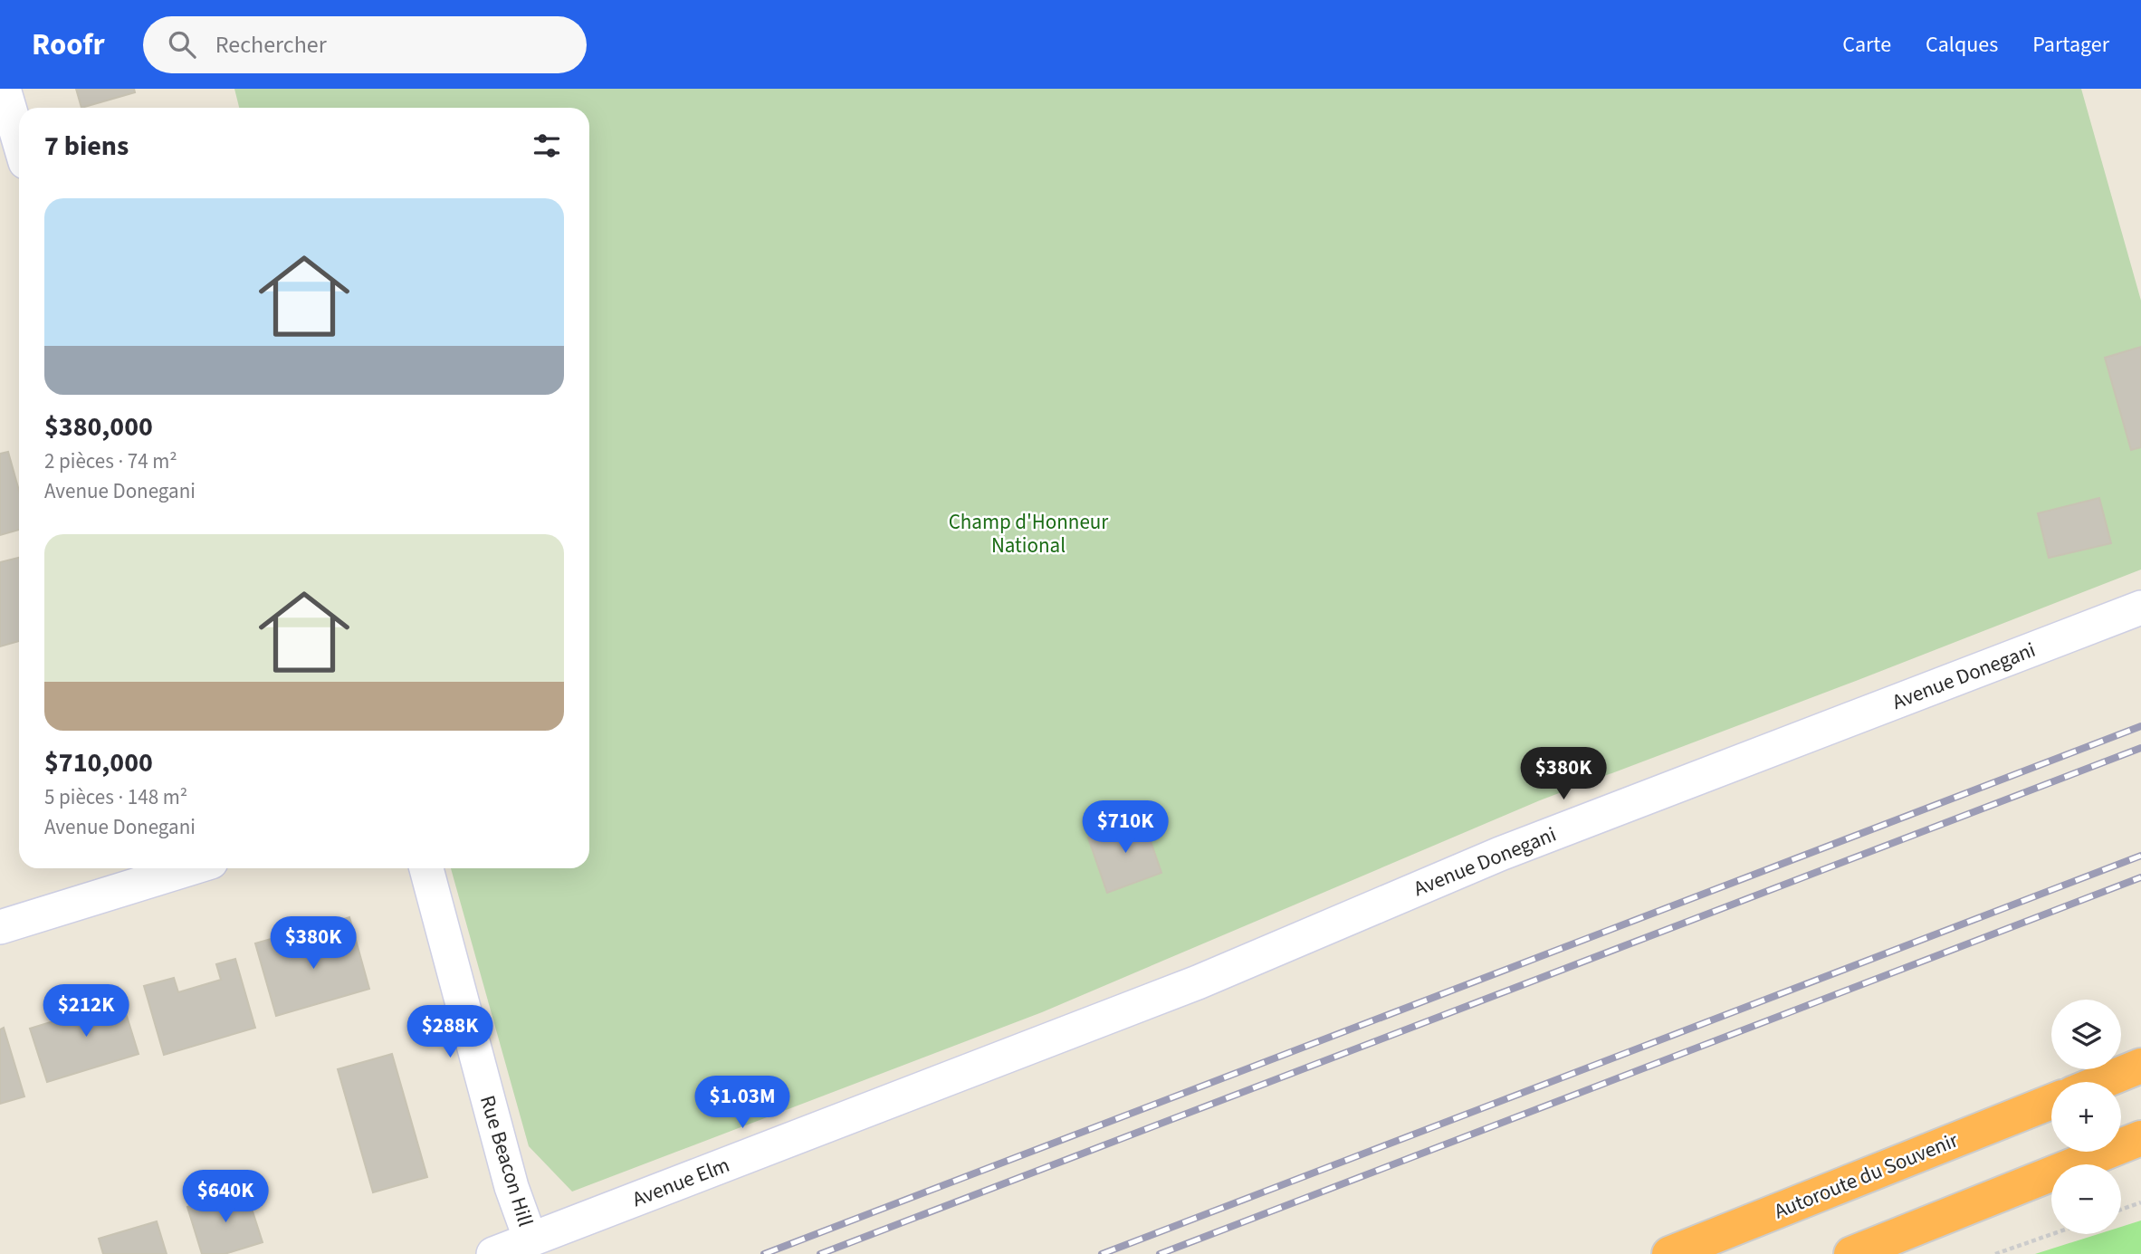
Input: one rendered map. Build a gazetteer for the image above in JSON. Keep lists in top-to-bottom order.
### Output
{
  "streets": {
    "highway": ["Autoroute du Souvenir"],
    "street": ["Avenue Donegani", "Rue Beacon Hill", "Avenue Elm"]
  },
  "crossings": [
    ["Avenue Donegani", "Avenue Elm"],
    ["Rue Beacon Hill", "Avenue Elm"]
  ],
  "parks": ["Champ d'Honneur National"],
  "page": {
    "header": "Roofr",
    "search": "Rechercher",
    "nav": ["Carte", "Calques", "Partager"],
    "heading": "7 biens",
    "list": [
      {
        "name": "$380,000",
        "note": "2 pièces · 74 m² · Avenue Donegani"
      },
      {
        "name": "$710,000",
        "note": "5 pièces · 148 m² · Avenue Donegani"
      }
    ],
    "price": [
      "$380K",
      "$710K",
      "$380K",
      "$212K",
      "$288K",
      "$1.03M",
      "$640K"
    ],
    "map_buttons": ["+", "−"]
  }
}
